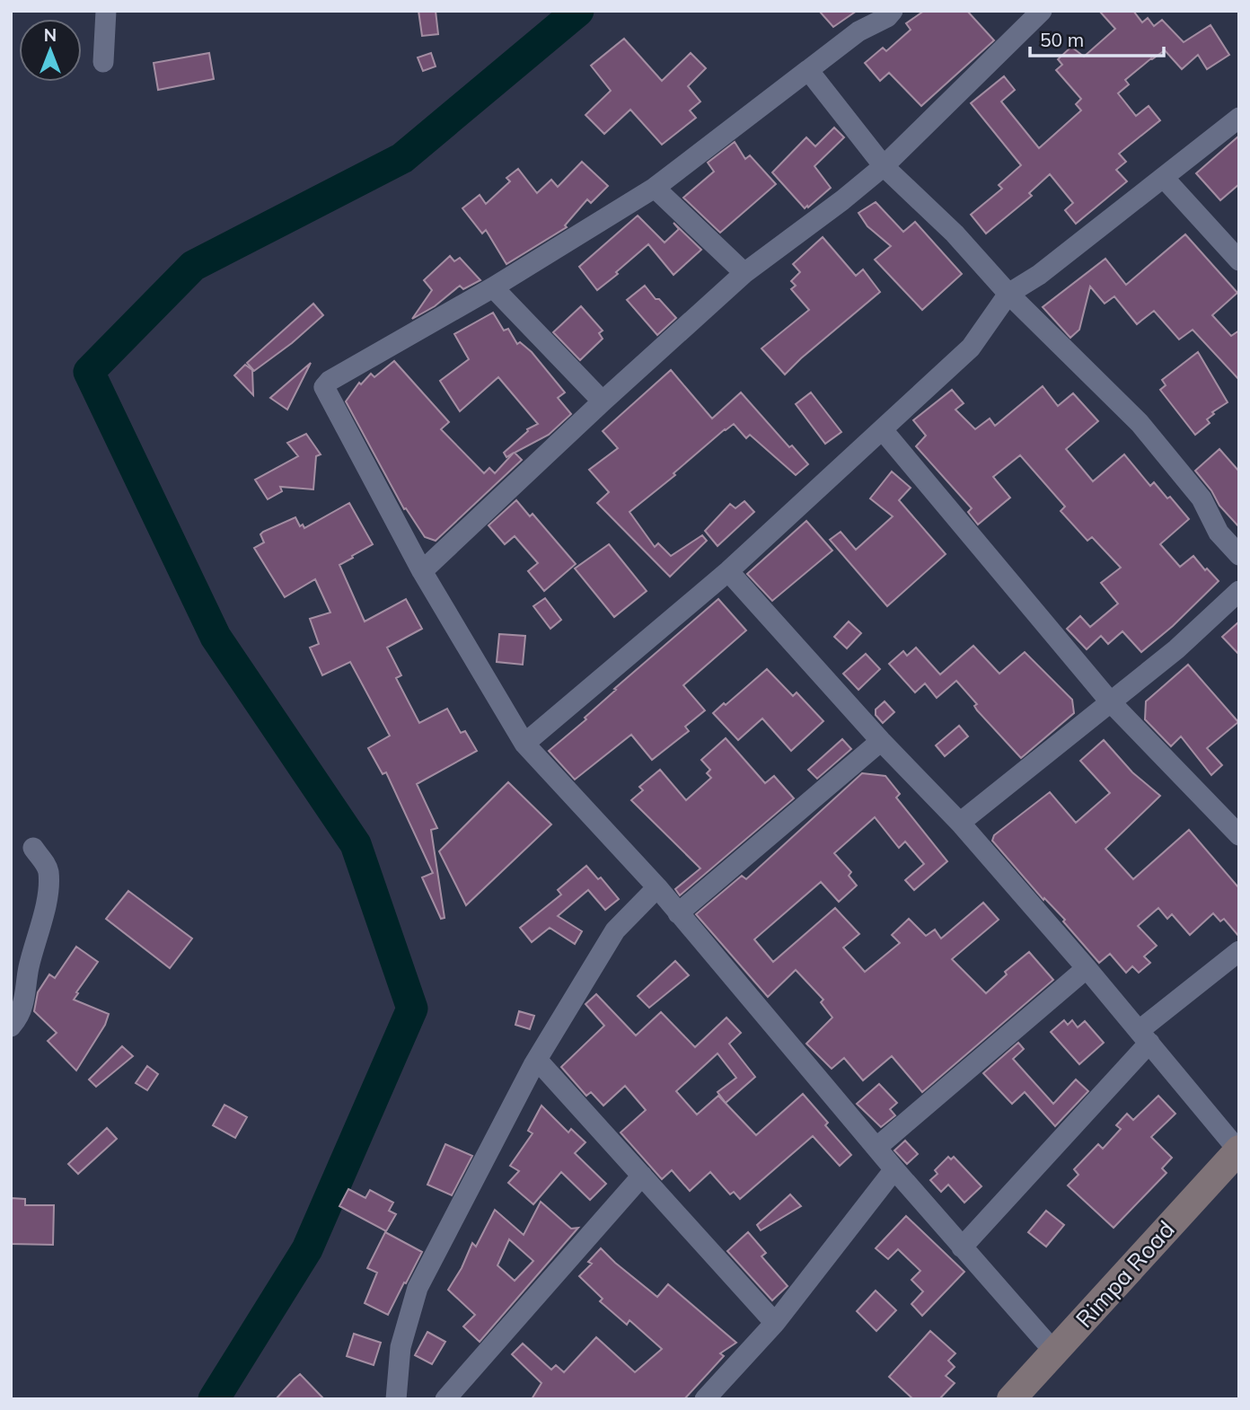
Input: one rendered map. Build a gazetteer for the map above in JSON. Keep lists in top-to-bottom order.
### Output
{
  "streets": {
    "street": ["Rimpa Road"]
  },
  "scale_bar": "50 m",
  "north": "top"
}
